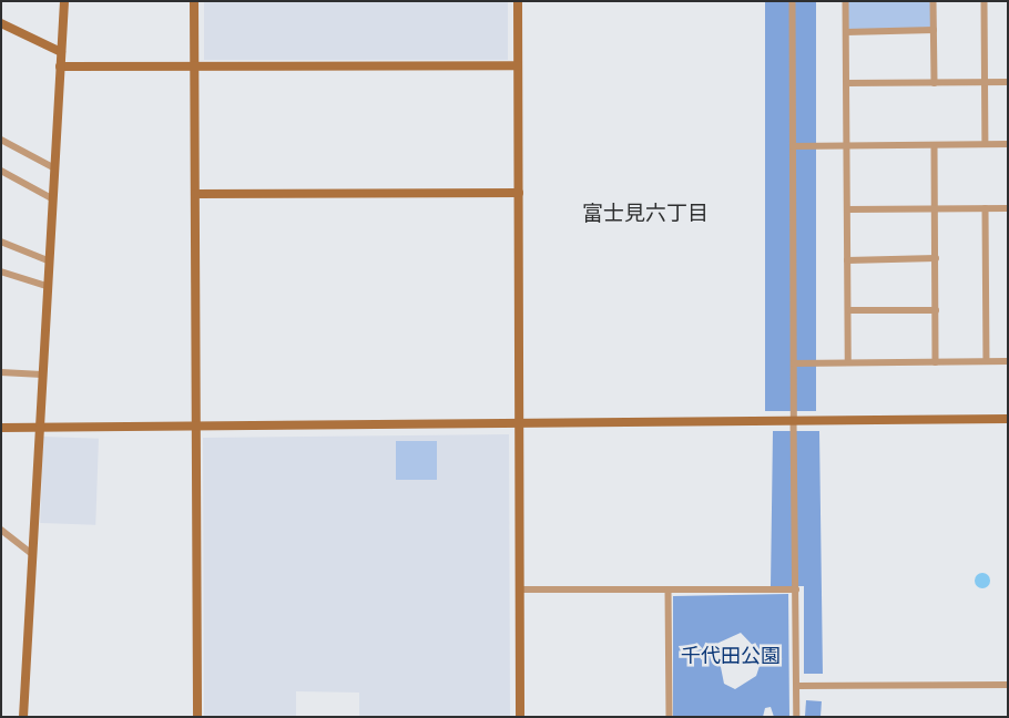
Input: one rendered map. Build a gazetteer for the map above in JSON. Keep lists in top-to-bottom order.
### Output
{
  "districts": ["富士見六丁目"],
  "parks": ["千代田公園"]
}
